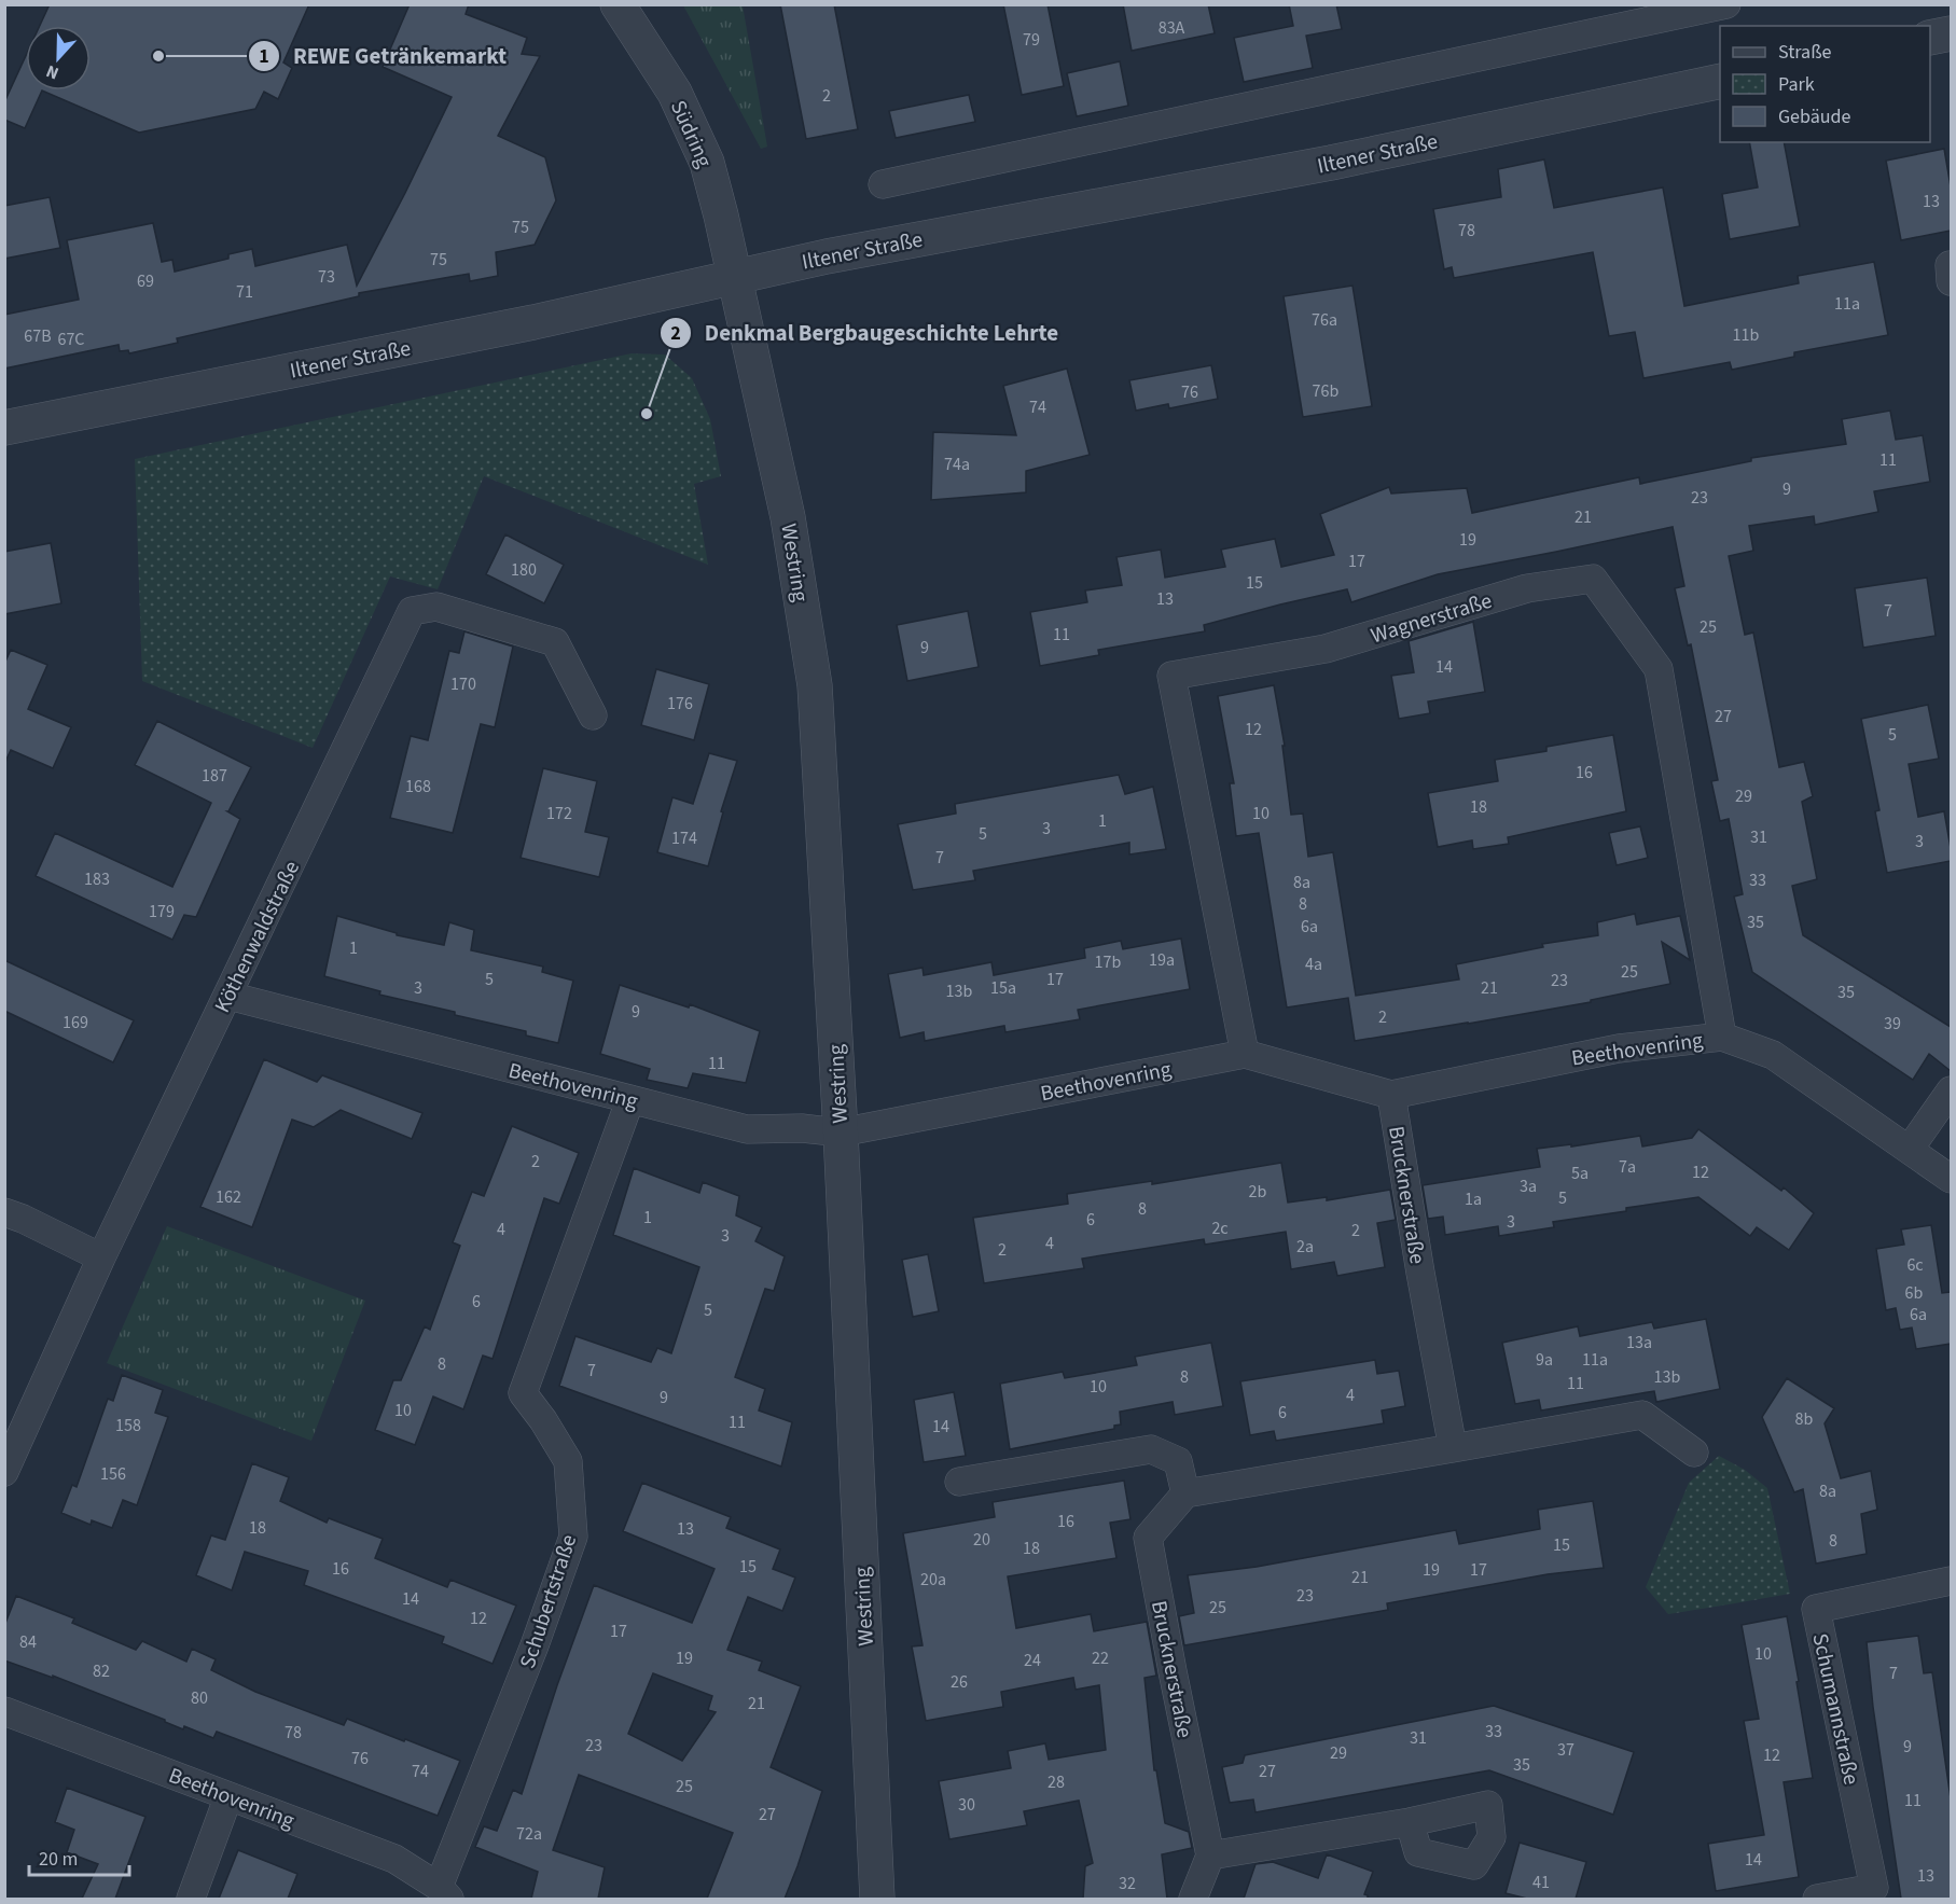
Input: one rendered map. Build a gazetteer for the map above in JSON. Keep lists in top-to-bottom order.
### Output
{
  "streets": {
    "street": [
      "Südring",
      "Iltener Straße",
      "Westring",
      "Wagnerstraße",
      "Köthenwaldstraße",
      "Beethovenring",
      "Brucknerstraße",
      "Schubertstraße",
      "Schumannstraße"
    ]
  },
  "crossings": [
    ["Südring", "Iltener Straße"],
    ["Südring", "Westring"],
    ["Iltener Straße", "Westring"],
    ["Westring", "Beethovenring"],
    ["Wagnerstraße", "Beethovenring"],
    ["Köthenwaldstraße", "Beethovenring"],
    ["Beethovenring", "Brucknerstraße"],
    ["Beethovenring", "Schubertstraße"]
  ],
  "places": ["REWE Getränkemarkt", "Denkmal Bergbaugeschichte Lehrte"],
  "house_numbers": [
    "83A",
    "79",
    "2",
    "13",
    "75",
    "78",
    "75",
    "73",
    "69",
    "71",
    "11a",
    "76a",
    "11b",
    "67B",
    "67C",
    "76b",
    "76",
    "74",
    "11",
    "74a",
    "9",
    "23",
    "21",
    "19",
    "17",
    "180",
    "15",
    "13",
    "7",
    "25",
    "11",
    "9",
    "14",
    "170",
    "176",
    "27",
    "12",
    "5",
    "16",
    "187",
    "168",
    "29",
    "18",
    "172",
    "10",
    "1",
    "3",
    "5",
    "31",
    "174",
    "3",
    "7",
    "183",
    "33",
    "8a",
    "8",
    "179",
    "35",
    "6a",
    "1",
    "19a",
    "17b",
    "4a",
    "25",
    "5",
    "17",
    "23",
    "3",
    "15a",
    "21",
    "13b",
    "35",
    "9",
    "2",
    "169",
    "39",
    "11",
    "2",
    "7a",
    "12",
    "5a",
    "3a",
    "2b",
    "162",
    "5",
    "1a",
    "8",
    "1",
    "6",
    "3",
    "2c",
    "4",
    "2",
    "3",
    "4",
    "2a",
    "2",
    "6c",
    "6b",
    "6",
    "5",
    "6a",
    "13a",
    "9a",
    "11a",
    "8",
    "7",
    "8",
    "13b",
    "11",
    "10",
    "4",
    "9",
    "10",
    "6",
    "8b",
    "11",
    "158",
    "14",
    "156",
    "8a",
    "16",
    "18",
    "13",
    "20",
    "8",
    "15",
    "18",
    "15",
    "16",
    "19",
    "17",
    "21",
    "20a",
    "23",
    "14",
    "25",
    "12",
    "17",
    "84",
    "10",
    "19",
    "22",
    "24",
    "82",
    "7",
    "26",
    "80",
    "21",
    "33",
    "78",
    "31",
    "23",
    "9",
    "37",
    "29",
    "12",
    "76",
    "35",
    "74",
    "27",
    "28",
    "25",
    "11",
    "30",
    "27",
    "72a",
    "14",
    "13",
    "41",
    "32"
  ],
  "legend": ["Straße", "Park", "Gebäude"],
  "scale_bar": "20 m",
  "north": "bottom"
}
